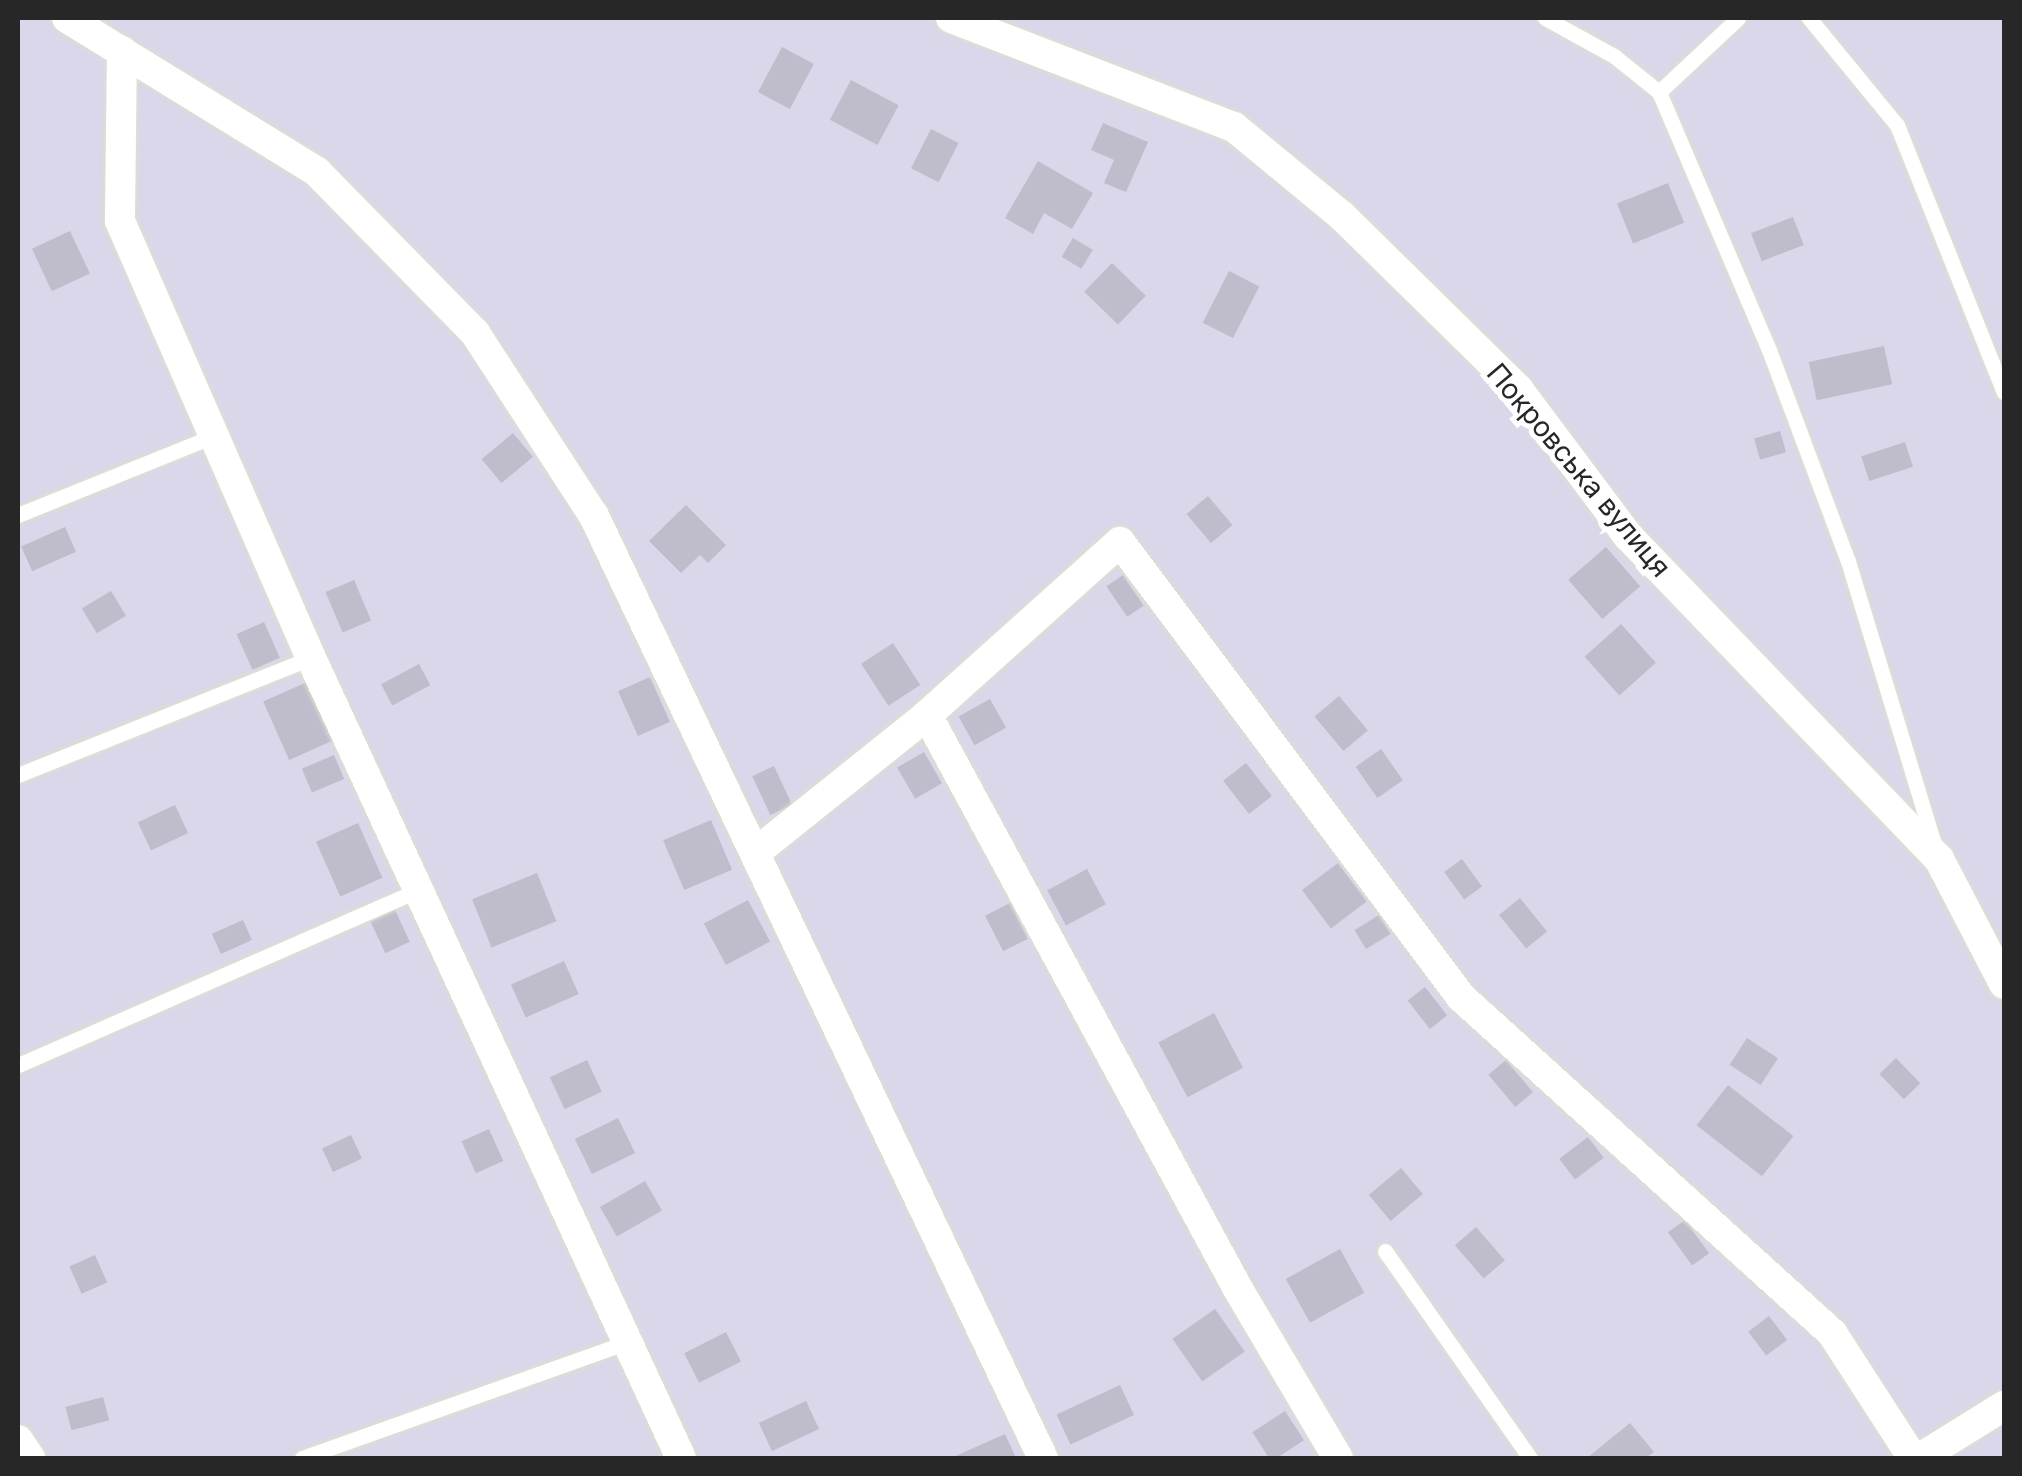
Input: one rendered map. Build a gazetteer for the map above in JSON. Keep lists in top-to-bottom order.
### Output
{
  "streets": {
    "street": ["Покровська вулиця"]
  }
}
